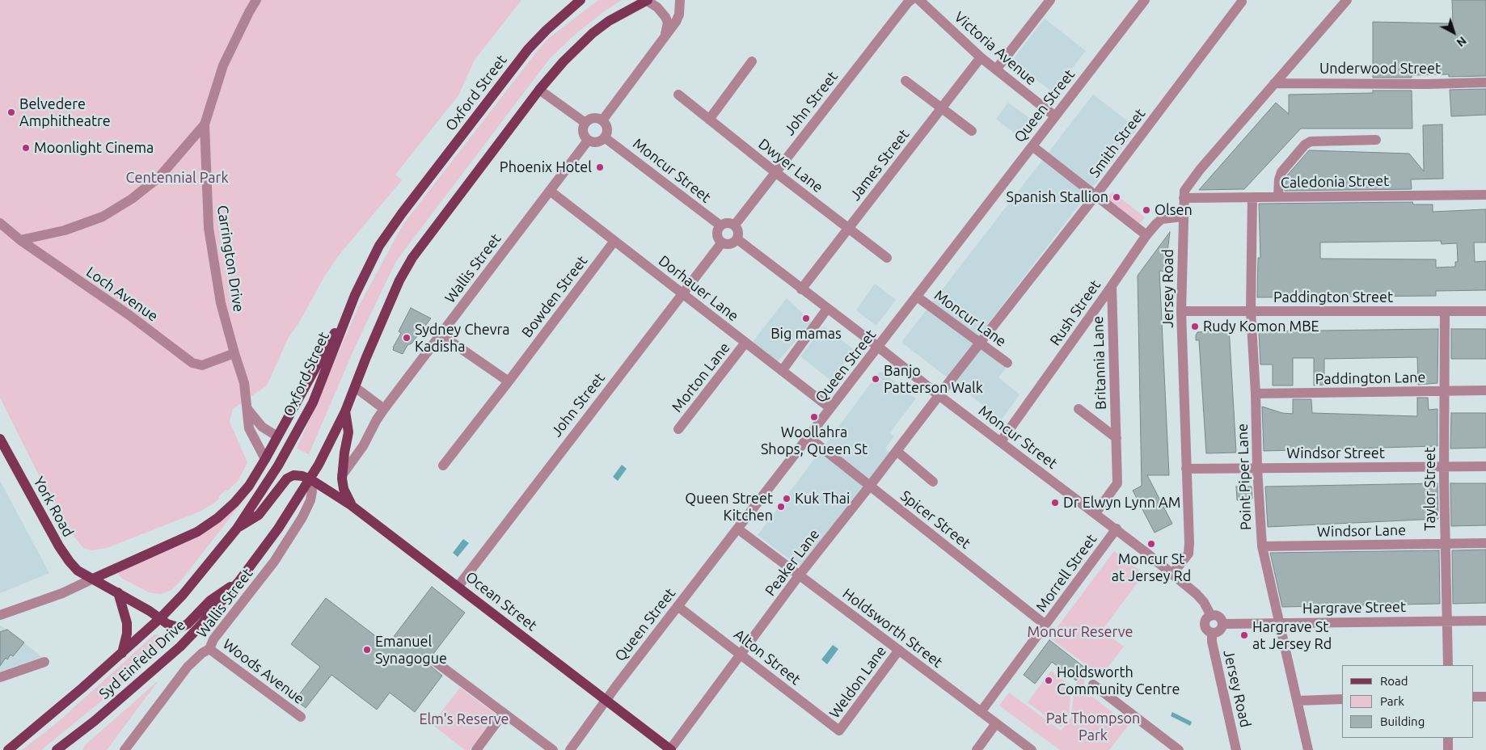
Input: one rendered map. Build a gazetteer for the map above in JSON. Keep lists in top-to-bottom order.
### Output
{
  "streets": {
    "main road": [
      "Oxford Street",
      "York Road",
      "Ocean Street",
      "Syd Einfeld Drive"
    ],
    "street": [
      "Victoria Avenue",
      "Underwood Street",
      "John Street",
      "Queen Street",
      "Smith Street",
      "James Street",
      "Dwyer Lane",
      "Moncur Street",
      "Caledonia Street",
      "Carrington Drive",
      "Wallis Street",
      "Dorhauer Lane",
      "Jersey Road",
      "Loch Avenue",
      "Bowden Street",
      "Paddington Street",
      "Rush Street",
      "Moncur Lane",
      "Britannia Lane",
      "Morton Lane",
      "Paddington Lane",
      "Windsor Street",
      "Point Piper Lane",
      "Taylor Street",
      "Spicer Street",
      "Windsor Lane",
      "Peaker Lane",
      "Morrell Street",
      "Hargrave Street",
      "Holdsworth Street",
      "Alton Street",
      "Woods Avenue",
      "Weldon Lane"
    ]
  },
  "crossings": [
    ["Victoria Avenue", "Queen Street"],
    ["Victoria Avenue", "James Street"],
    ["Underwood Street", "Jersey Road"],
    ["Oxford Street", "Syd Einfeld Drive"],
    ["John Street", "Dwyer Lane"],
    ["John Street", "Moncur Street"],
    ["John Street", "Dorhauer Lane"],
    ["John Street", "Ocean Street"],
    ["Queen Street", "Moncur Street"],
    ["Queen Street", "Dorhauer Lane"],
    ["Queen Street", "Moncur Lane"],
    ["Queen Street", "Spicer Street"],
    ["Queen Street", "Ocean Street"],
    ["Queen Street", "Holdsworth Street"],
    ["Queen Street", "Alton Street"],
    ["Smith Street", "Moncur Street"],
    ["Smith Street", "Moncur Lane"],
    ["Smith Street", "Peaker Lane"],
    ["James Street", "Dwyer Lane"],
    ["James Street", "Moncur Street"],
    ["Moncur Street", "Wallis Street"],
    ["Moncur Street", "Jersey Road"],
    ["Moncur Street", "Rush Street"],
    ["Moncur Street", "Britannia Lane"],
    ["Moncur Street", "Peaker Lane"],
    ["Moncur Street", "Morrell Street"],
    ["Caledonia Street", "Jersey Road"],
    ["Caledonia Street", "Point Piper Lane"],
    ["Carrington Drive", "Loch Avenue"],
    ["Wallis Street", "Dorhauer Lane"],
    ["Wallis Street", "Ocean Street"],
    ["Wallis Street", "Woods Avenue"],
    ["Dorhauer Lane", "Bowden Street"],
    ["Dorhauer Lane", "Morton Lane"],
    ["Jersey Road", "Paddington Street"],
    ["Jersey Road", "Rush Street"],
    ["Jersey Road", "Windsor Street"],
    ["Jersey Road", "Hargrave Street"],
    ["Paddington Street", "Point Piper Lane"],
    ["Paddington Street", "Taylor Street"],
    ["Rush Street", "Britannia Lane"],
    ["Paddington Lane", "Point Piper Lane"],
    ["Paddington Lane", "Taylor Street"],
    ["Windsor Street", "Point Piper Lane"],
    ["Windsor Street", "Taylor Street"],
    ["Point Piper Lane", "Windsor Lane"],
    ["Point Piper Lane", "Hargrave Street"],
    ["Taylor Street", "Windsor Lane"],
    ["Taylor Street", "Hargrave Street"],
    ["Spicer Street", "Peaker Lane"],
    ["Spicer Street", "Morrell Street"],
    ["Peaker Lane", "Ocean Street"],
    ["Peaker Lane", "Holdsworth Street"],
    ["Peaker Lane", "Alton Street"],
    ["Morrell Street", "Holdsworth Street"],
    ["Holdsworth Street", "Weldon Lane"],
    ["Alton Street", "Weldon Lane"]
  ],
  "parks": [
    "Centennial Park",
    "Moncur Reserve",
    "Pat Thompson Park",
    "Elm's Reserve"
  ],
  "places": [
    "Belvedere Amphitheatre",
    "Moonlight Cinema",
    "Phoenix Hotel",
    "Spanish Stallion",
    "Olsen",
    "Big mamas",
    "Rudy Komon MBE",
    "Sydney Chevra Kadisha",
    "Banjo Patterson Walk",
    "Woollahra Shops, Queen St",
    "Kuk Thai",
    "Dr Elwyn Lynn AM",
    "Queen Street Kitchen",
    "Moncur St at Jersey Rd",
    "Hargrave St at Jersey Rd",
    "Emanuel Synagogue",
    "Holdsworth Community Centre"
  ],
  "legend": ["Road", "Park", "Building"],
  "north": "bottom right"
}
